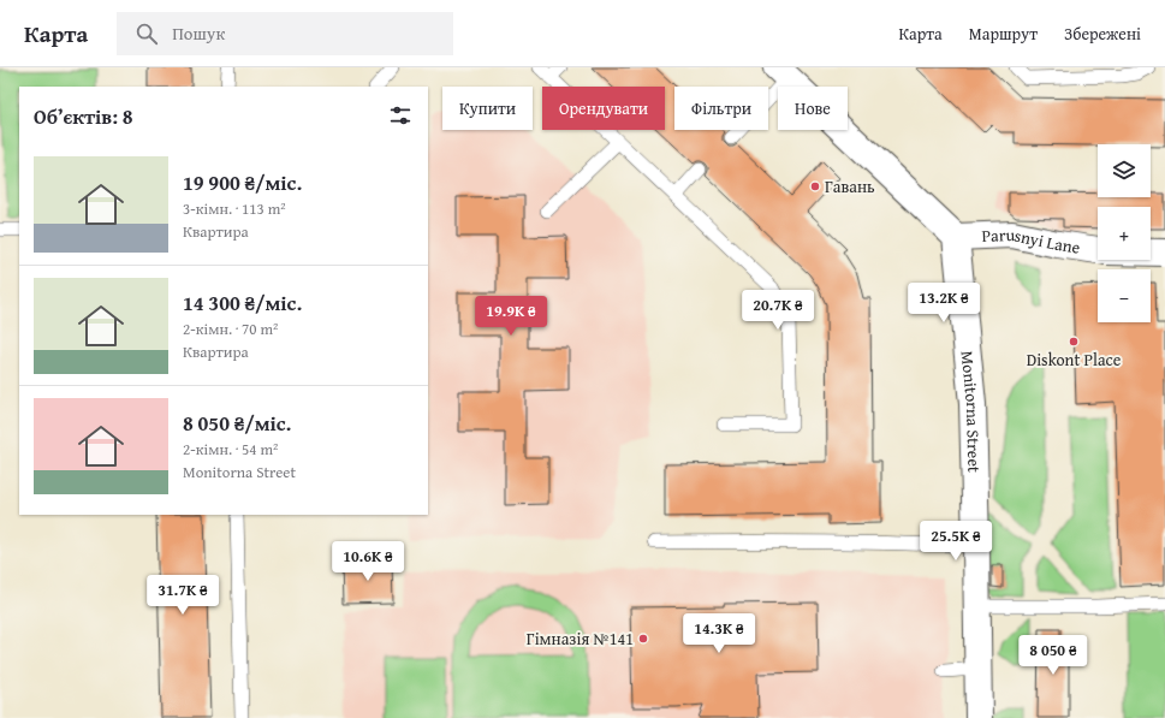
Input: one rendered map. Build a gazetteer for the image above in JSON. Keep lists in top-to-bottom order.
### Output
{
  "streets": {
    "street": ["Parusnyi Lane", "Monitorna Street"]
  },
  "crossings": [
    ["Parusnyi Lane", "Monitorna Street"]
  ],
  "places": ["Гавань", "Diskont Place", "Гімназія №141"],
  "page": {
    "header": "Карта",
    "search": "Пошук",
    "nav": ["Карта", "Маршрут", "Збережені"],
    "chip": [
      "Купити",
      "Орендувати",
      "Фільтри",
      "Нове"
    ],
    "heading": "Об’єктів: 8",
    "map_buttons": ["+", "−"],
    "list": [
      {
        "name": "19 900 ₴/міс.",
        "note": "3-кімн. · 113 m² · Квартира"
      },
      {
        "name": "14 300 ₴/міс.",
        "note": "2-кімн. · 70 m² · Квартира"
      },
      {
        "name": "8 050 ₴/міс.",
        "note": "2-кімн. · 54 m² · Monitorna Street"
      }
    ],
    "price": [
      "13.2K ₴",
      "20.7K ₴",
      "19.9K ₴",
      "25.5K ₴",
      "10.6K ₴",
      "31.7K ₴",
      "14.3K ₴",
      "8 050 ₴"
    ]
  }
}
